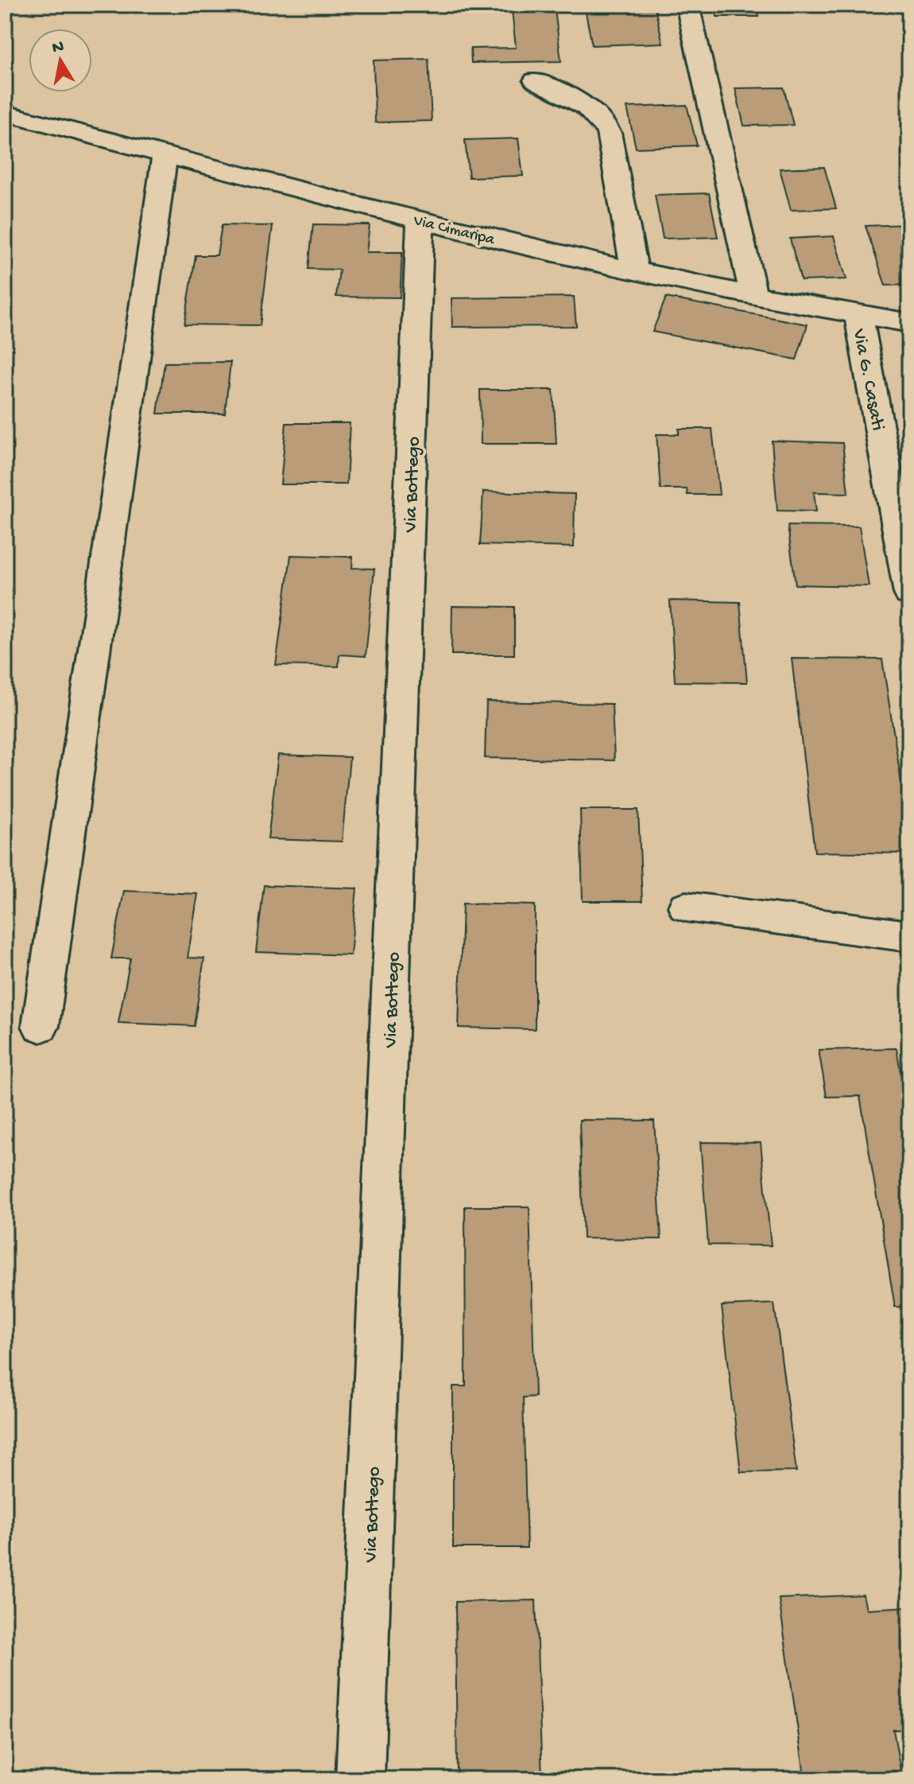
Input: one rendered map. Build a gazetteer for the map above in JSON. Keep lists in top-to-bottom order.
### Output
{
  "streets": {
    "street": ["Via Cimaripa", "Via G. Casati", "Via Bottego"]
  },
  "crossings": [
    ["Via Cimaripa", "Via G. Casati"],
    ["Via Cimaripa", "Via Bottego"]
  ],
  "north": "top"
}
